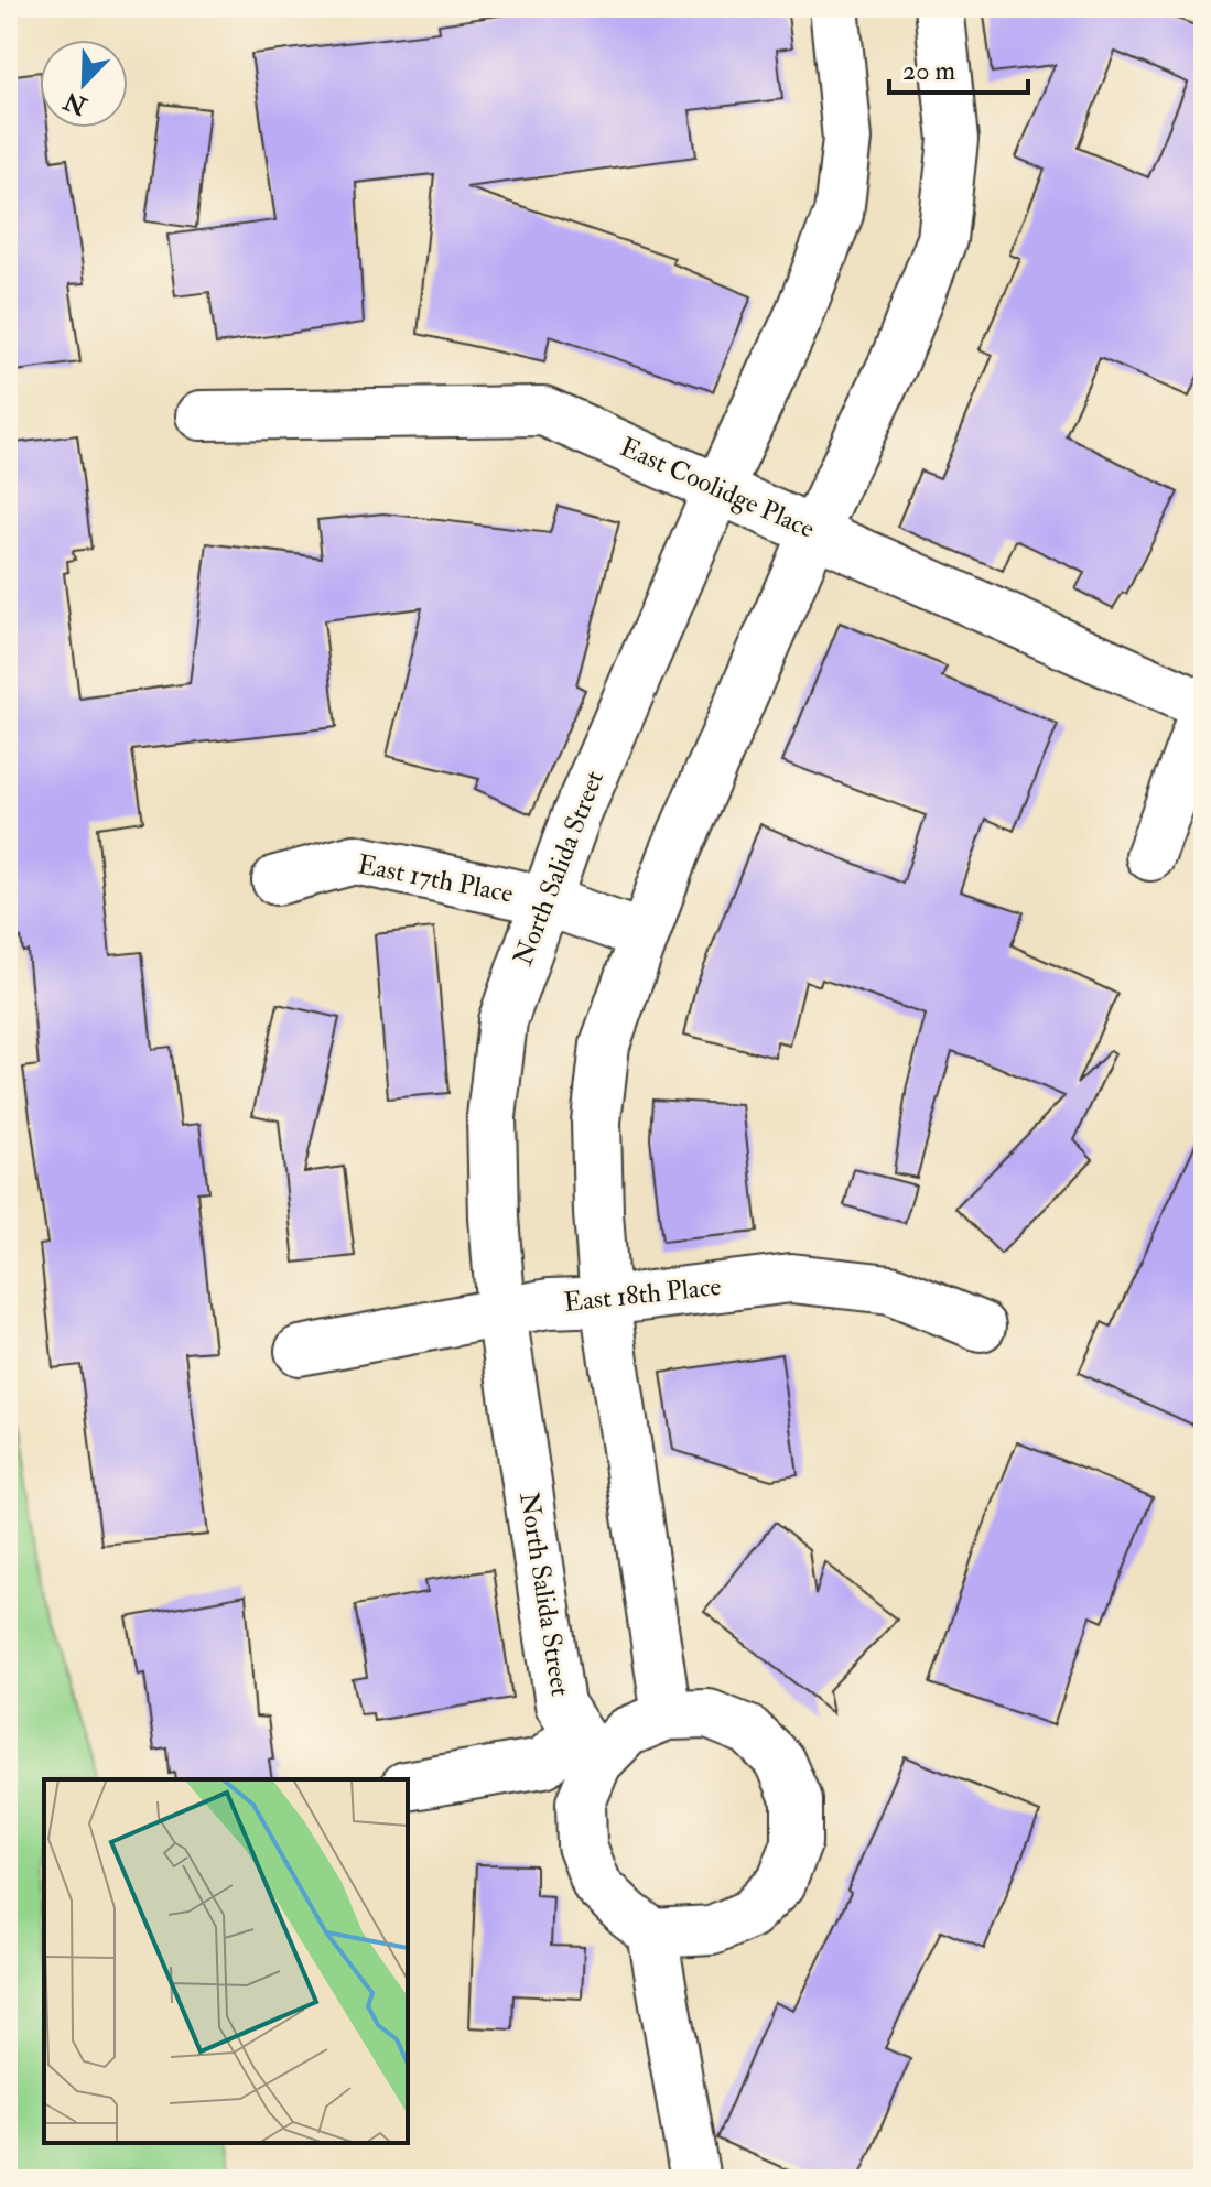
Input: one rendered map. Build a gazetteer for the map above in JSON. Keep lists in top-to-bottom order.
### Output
{
  "streets": {
    "street": [
      "East Coolidge Place",
      "North Salida Street",
      "East 17th Place",
      "East 18th Place"
    ]
  },
  "crossings": [
    ["East Coolidge Place", "North Salida Street"],
    ["North Salida Street", "East 17th Place"],
    ["North Salida Street", "East 18th Place"]
  ],
  "scale_bar": "20 m",
  "north": "bottom left"
}
